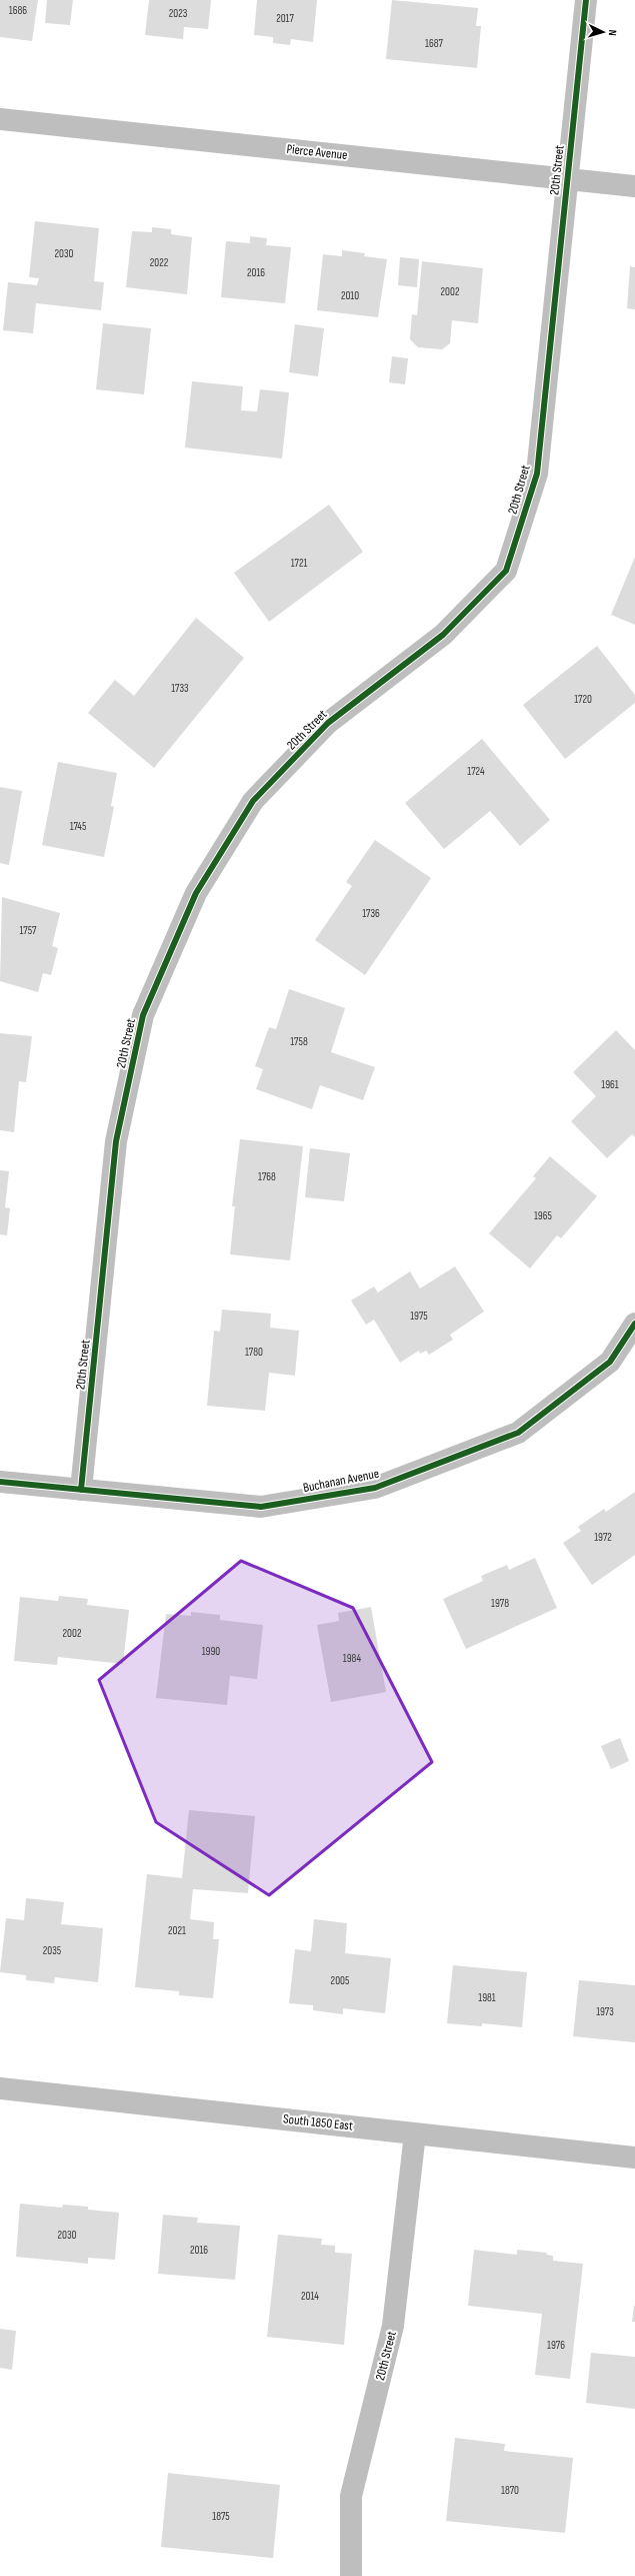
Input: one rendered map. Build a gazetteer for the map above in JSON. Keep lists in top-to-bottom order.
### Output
{
  "streets": {
    "street": [
      "Pierce Avenue",
      "20th Street",
      "Buchanan Avenue",
      "South 1850 East"
    ]
  },
  "crossings": [
    ["Pierce Avenue", "20th Street"],
    ["20th Street", "Buchanan Avenue"],
    ["20th Street", "South 1850 East"]
  ],
  "house_numbers": [
    "1686",
    "2023",
    "2017",
    "1687",
    "2030",
    "2022",
    "2016",
    "2002",
    "2010",
    "1721",
    "1733",
    "1720",
    "1724",
    "1745",
    "1736",
    "1757",
    "1758",
    "1961",
    "1768",
    "1965",
    "1975",
    "1780",
    "1972",
    "1978",
    "2002",
    "1990",
    "1984",
    "2021",
    "2035",
    "2005",
    "1981",
    "1973",
    "2030",
    "2016",
    "2014",
    "1976",
    "1870",
    "1875"
  ],
  "north": "right"
}
